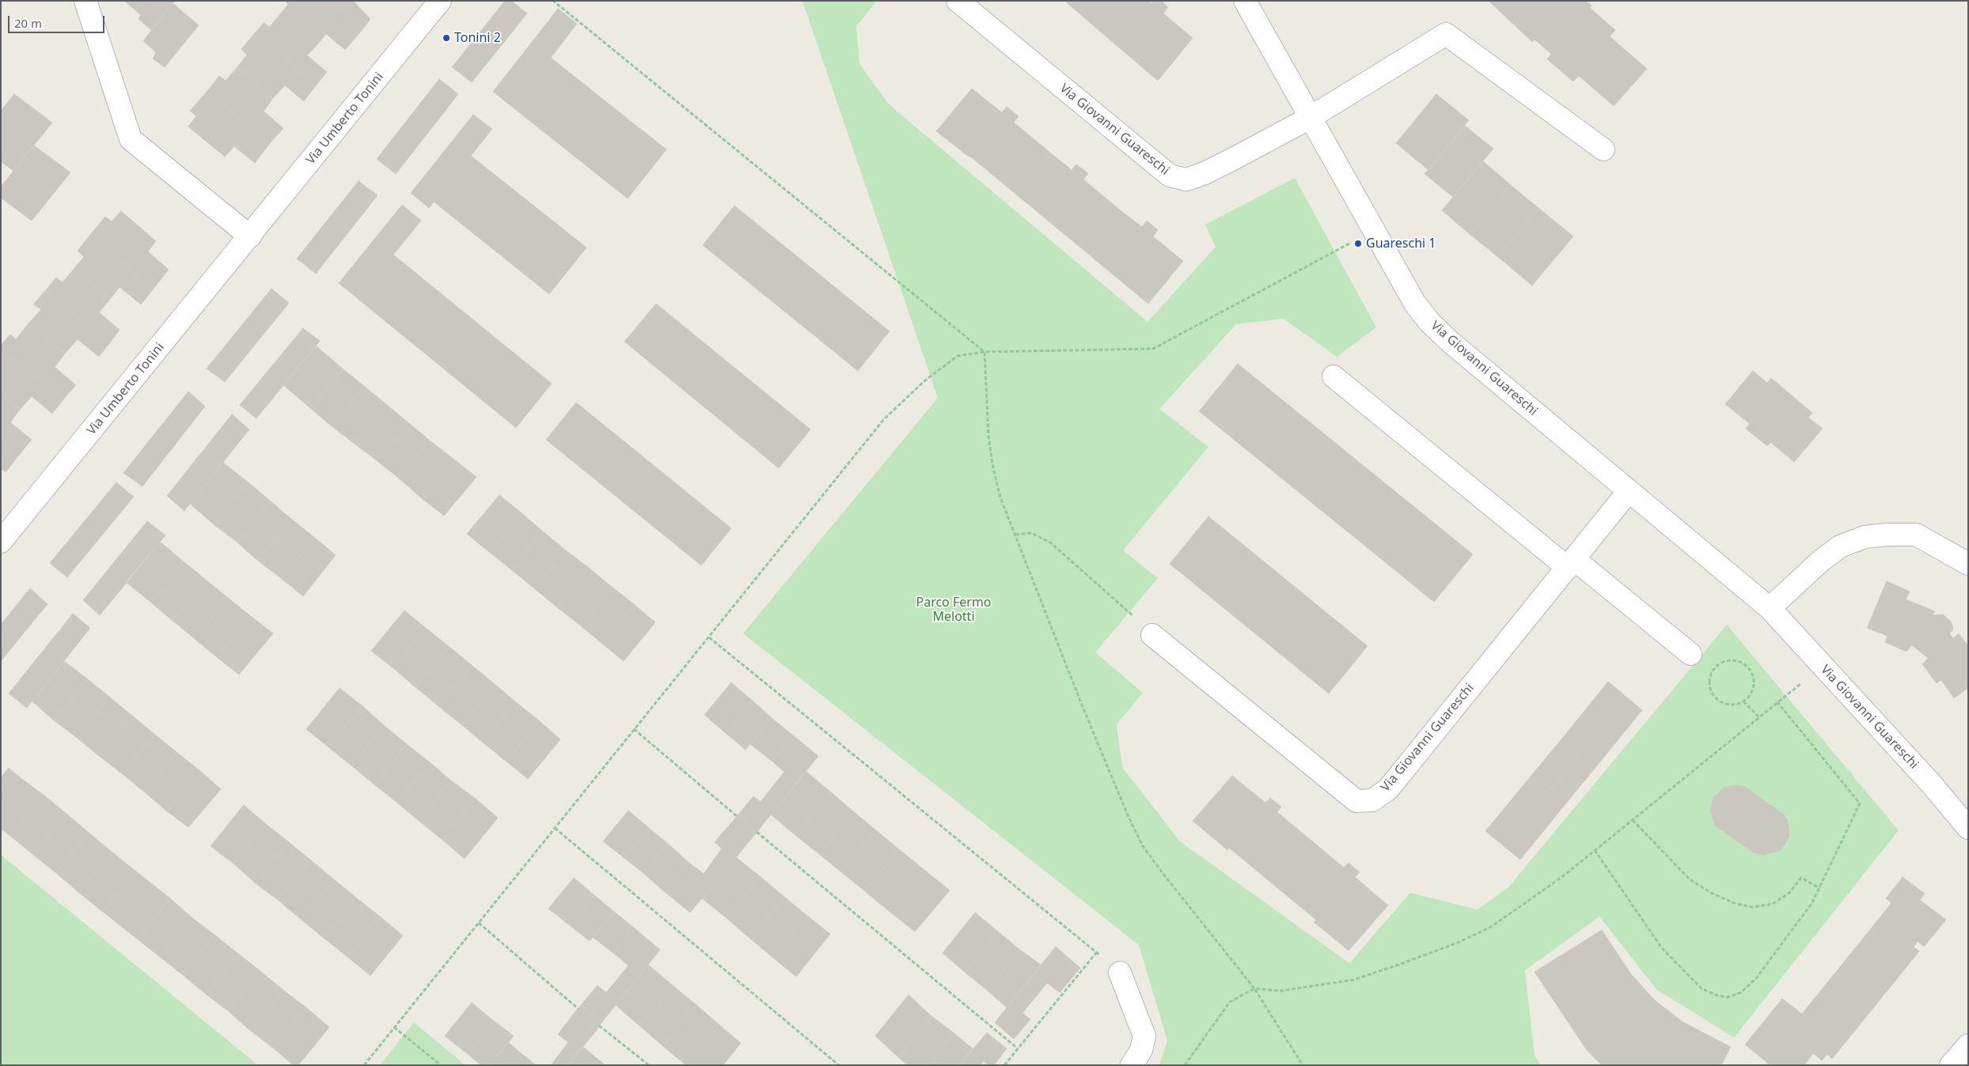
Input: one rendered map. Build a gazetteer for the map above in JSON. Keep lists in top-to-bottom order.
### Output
{
  "streets": {
    "street": ["Via Umberto Tonini", "Via Giovanni Guareschi"]
  },
  "parks": ["Parco Fermo Melotti"],
  "places": ["Tonini 2", "Guareschi 1"],
  "scale_bar": "20 m"
}
